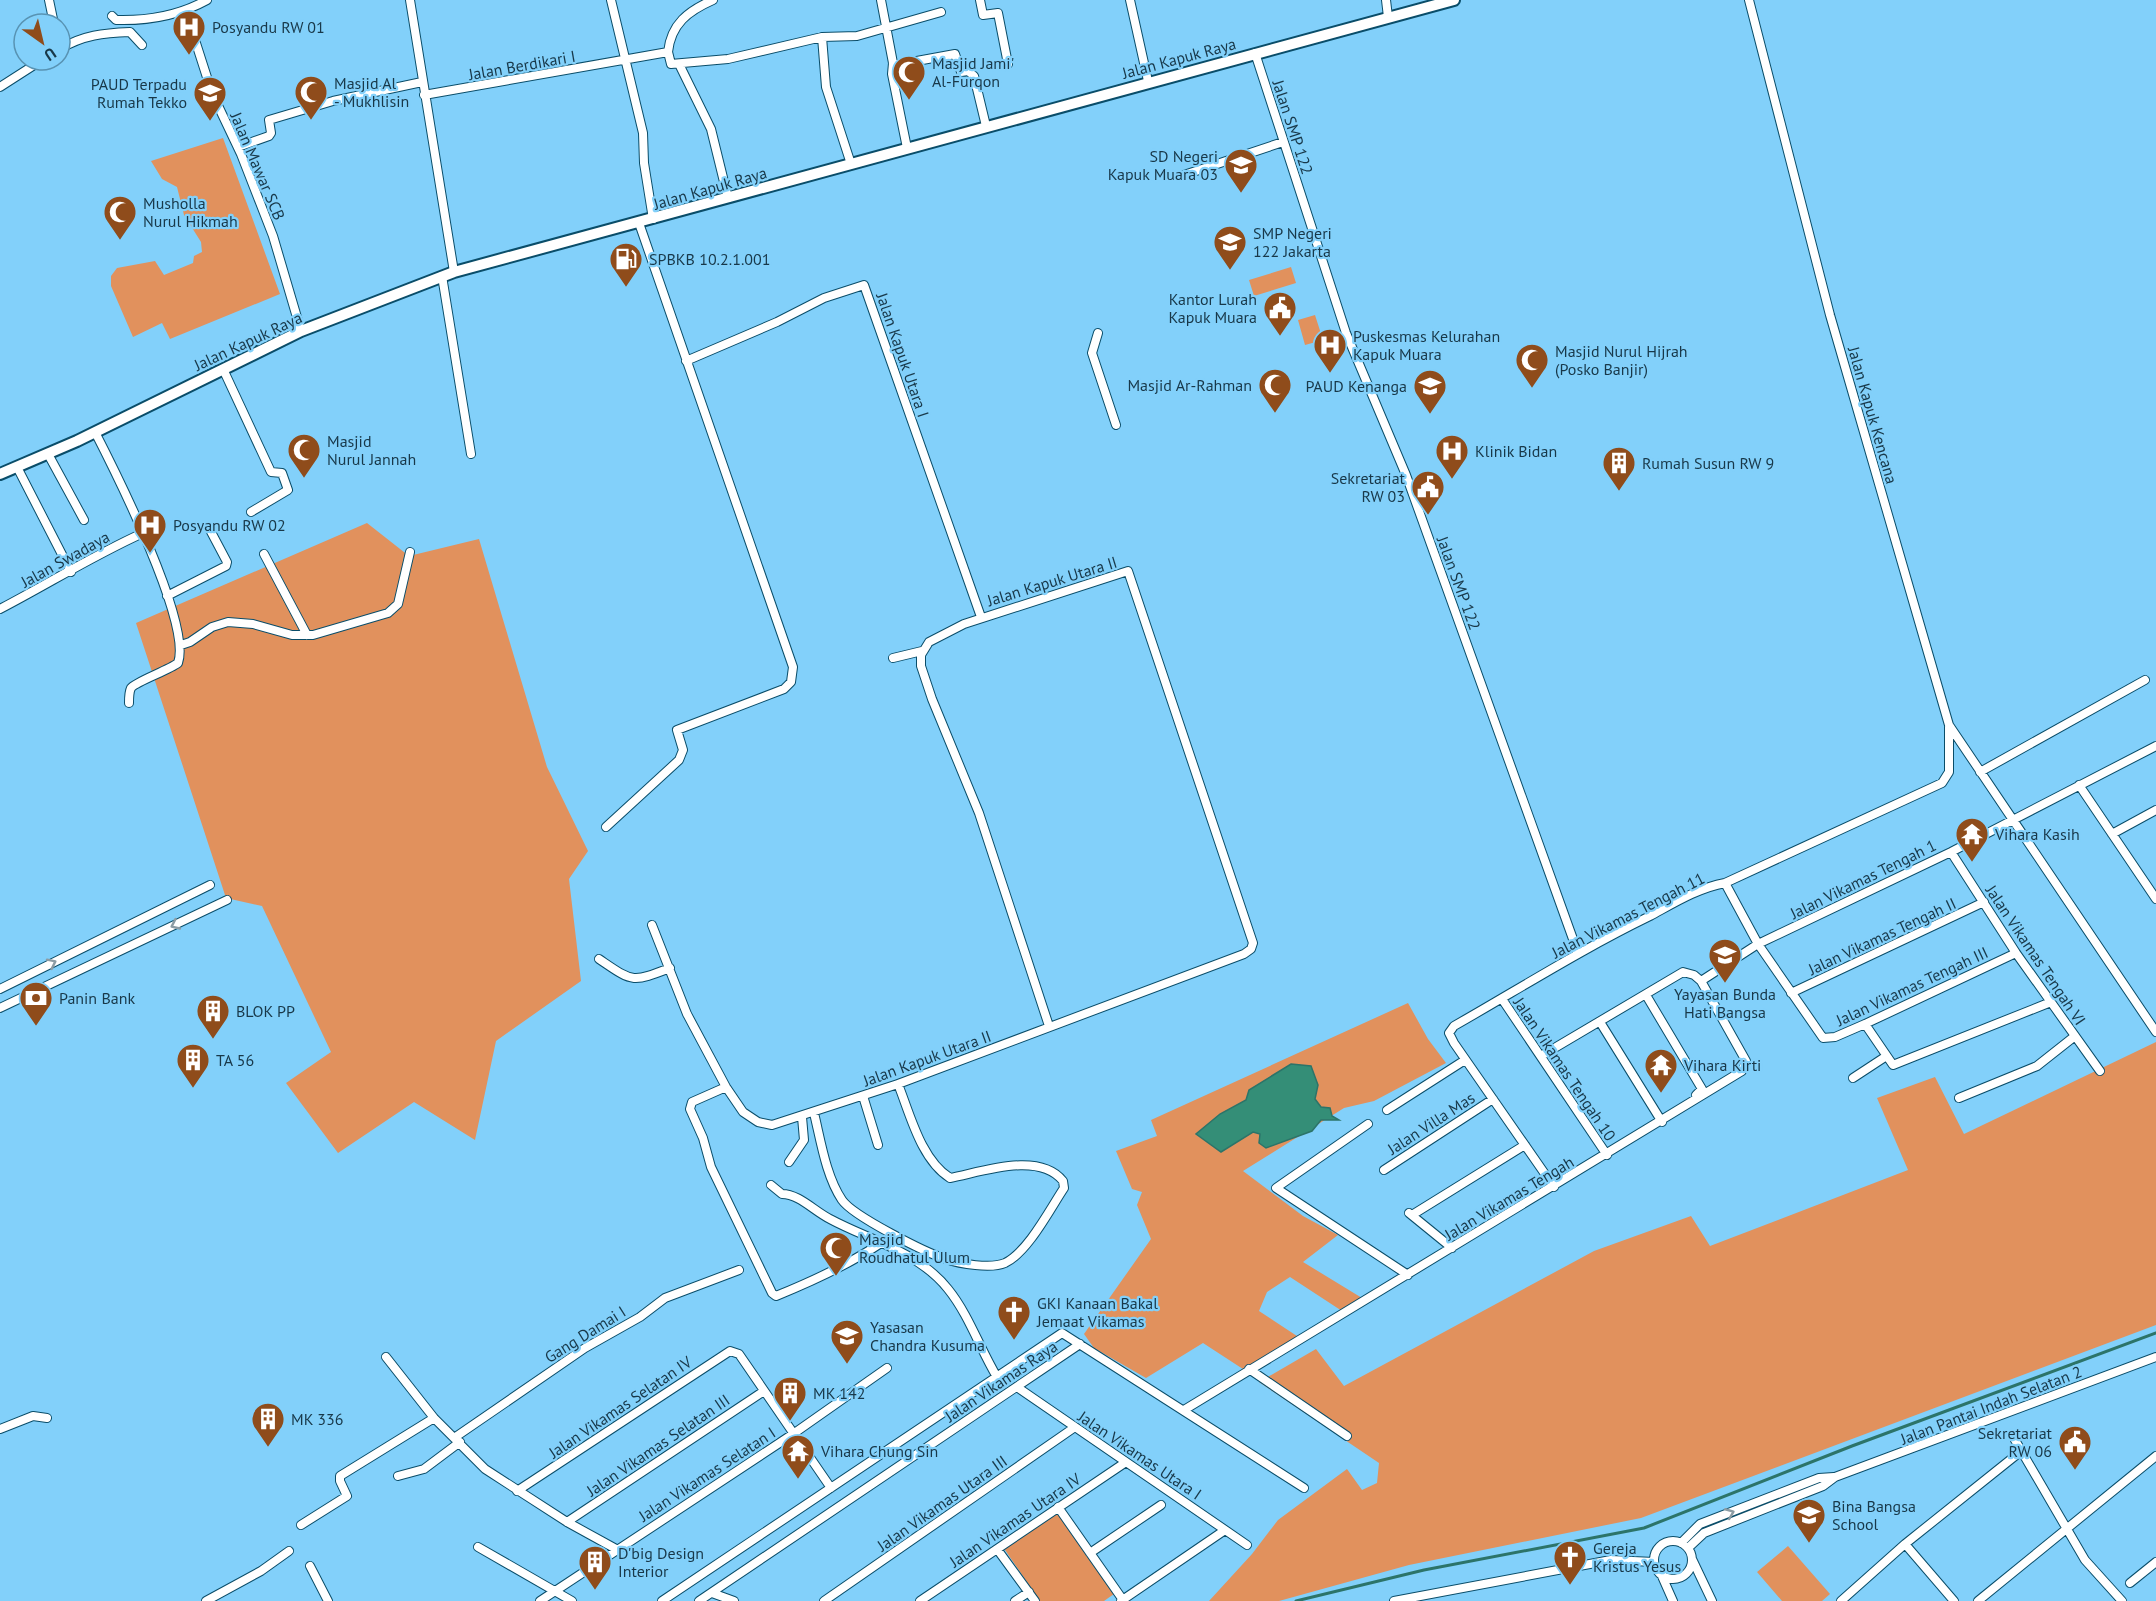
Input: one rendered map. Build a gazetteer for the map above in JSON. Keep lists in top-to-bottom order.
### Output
{
  "streets": {
    "main road": ["Jalan Kapuk Raya"],
    "street": [
      "Jalan Berdikari I",
      "Jalan SMP 122",
      "Jalan Mawar SCB",
      "Jalan Kapuk Utara I",
      "Jalan Kapuk Kencana",
      "Jalan Swadaya",
      "Jalan Kapuk Utara II",
      "Jalan Vikamas Tengah 1",
      "Jalan Vikamas Tengah 11",
      "Jalan Vikamas Tengah II",
      "Jalan Vikamas Tengah VI",
      "Jalan Vikamas Tengah III",
      "Jalan Vikamas Tengah 10",
      "Jalan Villa Mas",
      "Jalan Vikamas Tengah",
      "Gang Damai I",
      "Jalan Vikamas Raya",
      "Jalan Pantai Indah Selatan 2",
      "Jalan Vikamas Selatan IV",
      "Jalan Vikamas Selatan III",
      "Jalan Vikamas Utara I",
      "Jalan Vikamas Selatan I",
      "Jalan Vikamas Utara III",
      "Jalan Vikamas Utara IV"
    ]
  },
  "crossings": [
    ["Jalan Kapuk Raya", "Jalan SMP 122"],
    ["Jalan Kapuk Raya", "Jalan Mawar SCB"],
    ["Jalan SMP 122", "Jalan Vikamas Tengah 11"],
    ["Jalan Kapuk Utara I", "Jalan Kapuk Utara II"],
    ["Jalan Kapuk Kencana", "Jalan Vikamas Tengah 1"],
    ["Jalan Kapuk Kencana", "Jalan Vikamas Tengah 11"],
    ["Jalan Vikamas Tengah 1", "Jalan Vikamas Tengah VI"],
    ["Jalan Vikamas Tengah 1", "Jalan Vikamas Tengah"],
    ["Jalan Vikamas Tengah 11", "Jalan Vikamas Tengah 10"],
    ["Jalan Vikamas Tengah 11", "Jalan Villa Mas"],
    ["Jalan Vikamas Tengah 11", "Jalan Vikamas Tengah"],
    ["Jalan Vikamas Tengah II", "Jalan Vikamas Tengah VI"],
    ["Jalan Vikamas Tengah II", "Jalan Vikamas Tengah III"],
    ["Jalan Vikamas Tengah VI", "Jalan Vikamas Tengah III"],
    ["Jalan Vikamas Tengah 10", "Jalan Vikamas Tengah"],
    ["Jalan Vikamas Raya", "Jalan Vikamas Utara I"],
    ["Jalan Vikamas Selatan IV", "Jalan Vikamas Selatan III"],
    ["Jalan Vikamas Utara I", "Jalan Vikamas Utara III"],
    ["Jalan Vikamas Utara I", "Jalan Vikamas Utara IV"]
  ],
  "places": {
    "hospital": [
      "Posyandu RW 01",
      "Puskesmas Kelurahan Kapuk Muara",
      "Klinik Bidan",
      "Posyandu RW 02"
    ],
    "mosque": [
      "Masjid Jami' Al-Furqon",
      "Masjid Al - Mukhlisin",
      "Musholla Nurul Hikmah",
      "Masjid Nurul Hijrah (Posko Banjir)",
      "Masjid Ar-Rahman",
      "Masjid Nurul Jannah",
      "Masjid Roudhatul Ulum"
    ],
    "school or university": [
      "PAUD Terpadu Rumah Tekko",
      "SD Negeri Kapuk Muara 03",
      "SMP Negeri 122 Jakarta",
      "PAUD Kenanga",
      "Yayasan Bunda Hati Bangsa",
      "Yasasan Chandra Kusuma",
      "Bina Bangsa School"
    ],
    "fuel station": ["SPBKB 10.2.1.001"],
    "public building": ["Kantor Lurah Kapuk Muara", "Sekretariat RW 03", "Sekretariat RW 06"],
    "building": [
      "Rumah Susun RW 9",
      "BLOK PP",
      "TA 56",
      "MK 142",
      "MK 336",
      "D'big Design Interior"
    ],
    "temple": ["Vihara Kasih", "Vihara Kirti", "Vihara Chung Sin"],
    "bank": ["Panin Bank"],
    "church": ["GKI Kanaan Bakal Jemaat Vikamas", "Gereja Kristus Yesus"]
  },
  "north": "bottom right"
}
